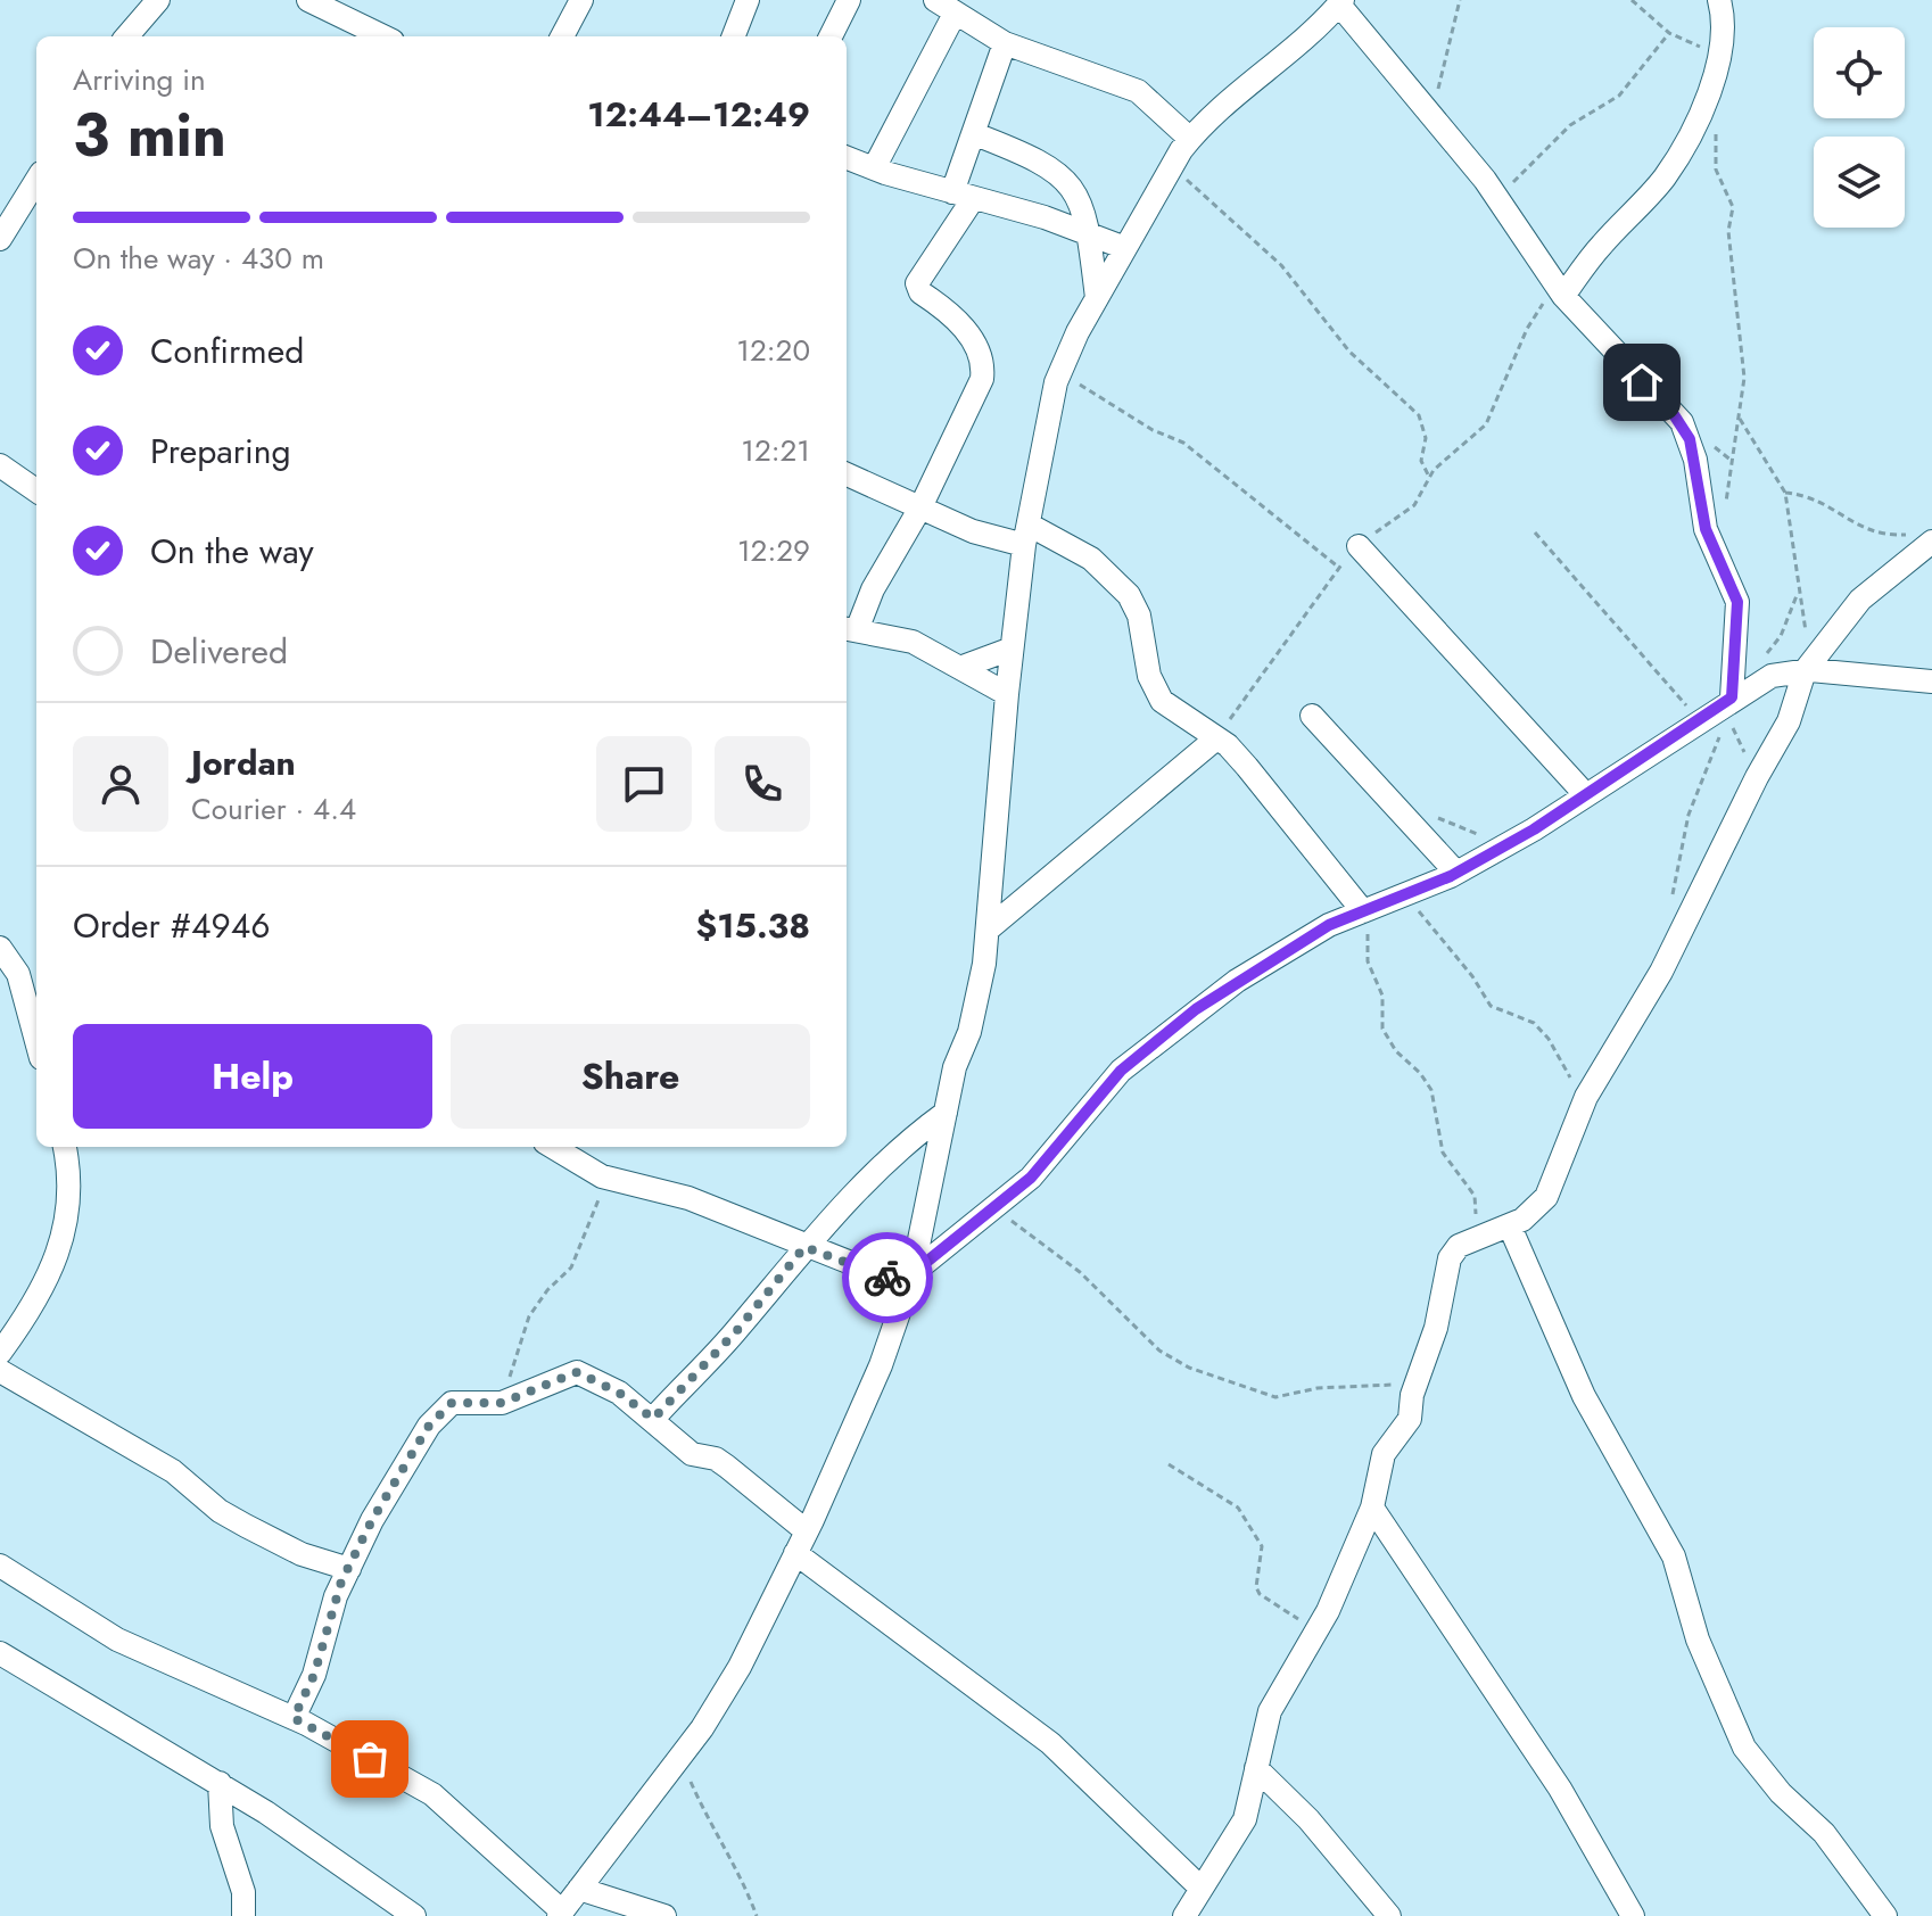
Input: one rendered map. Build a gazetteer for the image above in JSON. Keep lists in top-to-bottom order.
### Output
{
  "page": {
    "heading": ["3 min", "Arriving in", "12:44–12:49"],
    "panel": [
      "Jordan",
      "Courier · 4.4",
      "Order #4946",
      "$15.38"
    ],
    "bar": "On the way · 430 m",
    "list": [
      ["Confirmed", "12:20"],
      ["Preparing", "12:21"],
      ["On the way", "12:29"],
      "Delivered"
    ],
    "buttons": ["Help", "Share"]
  }
}
